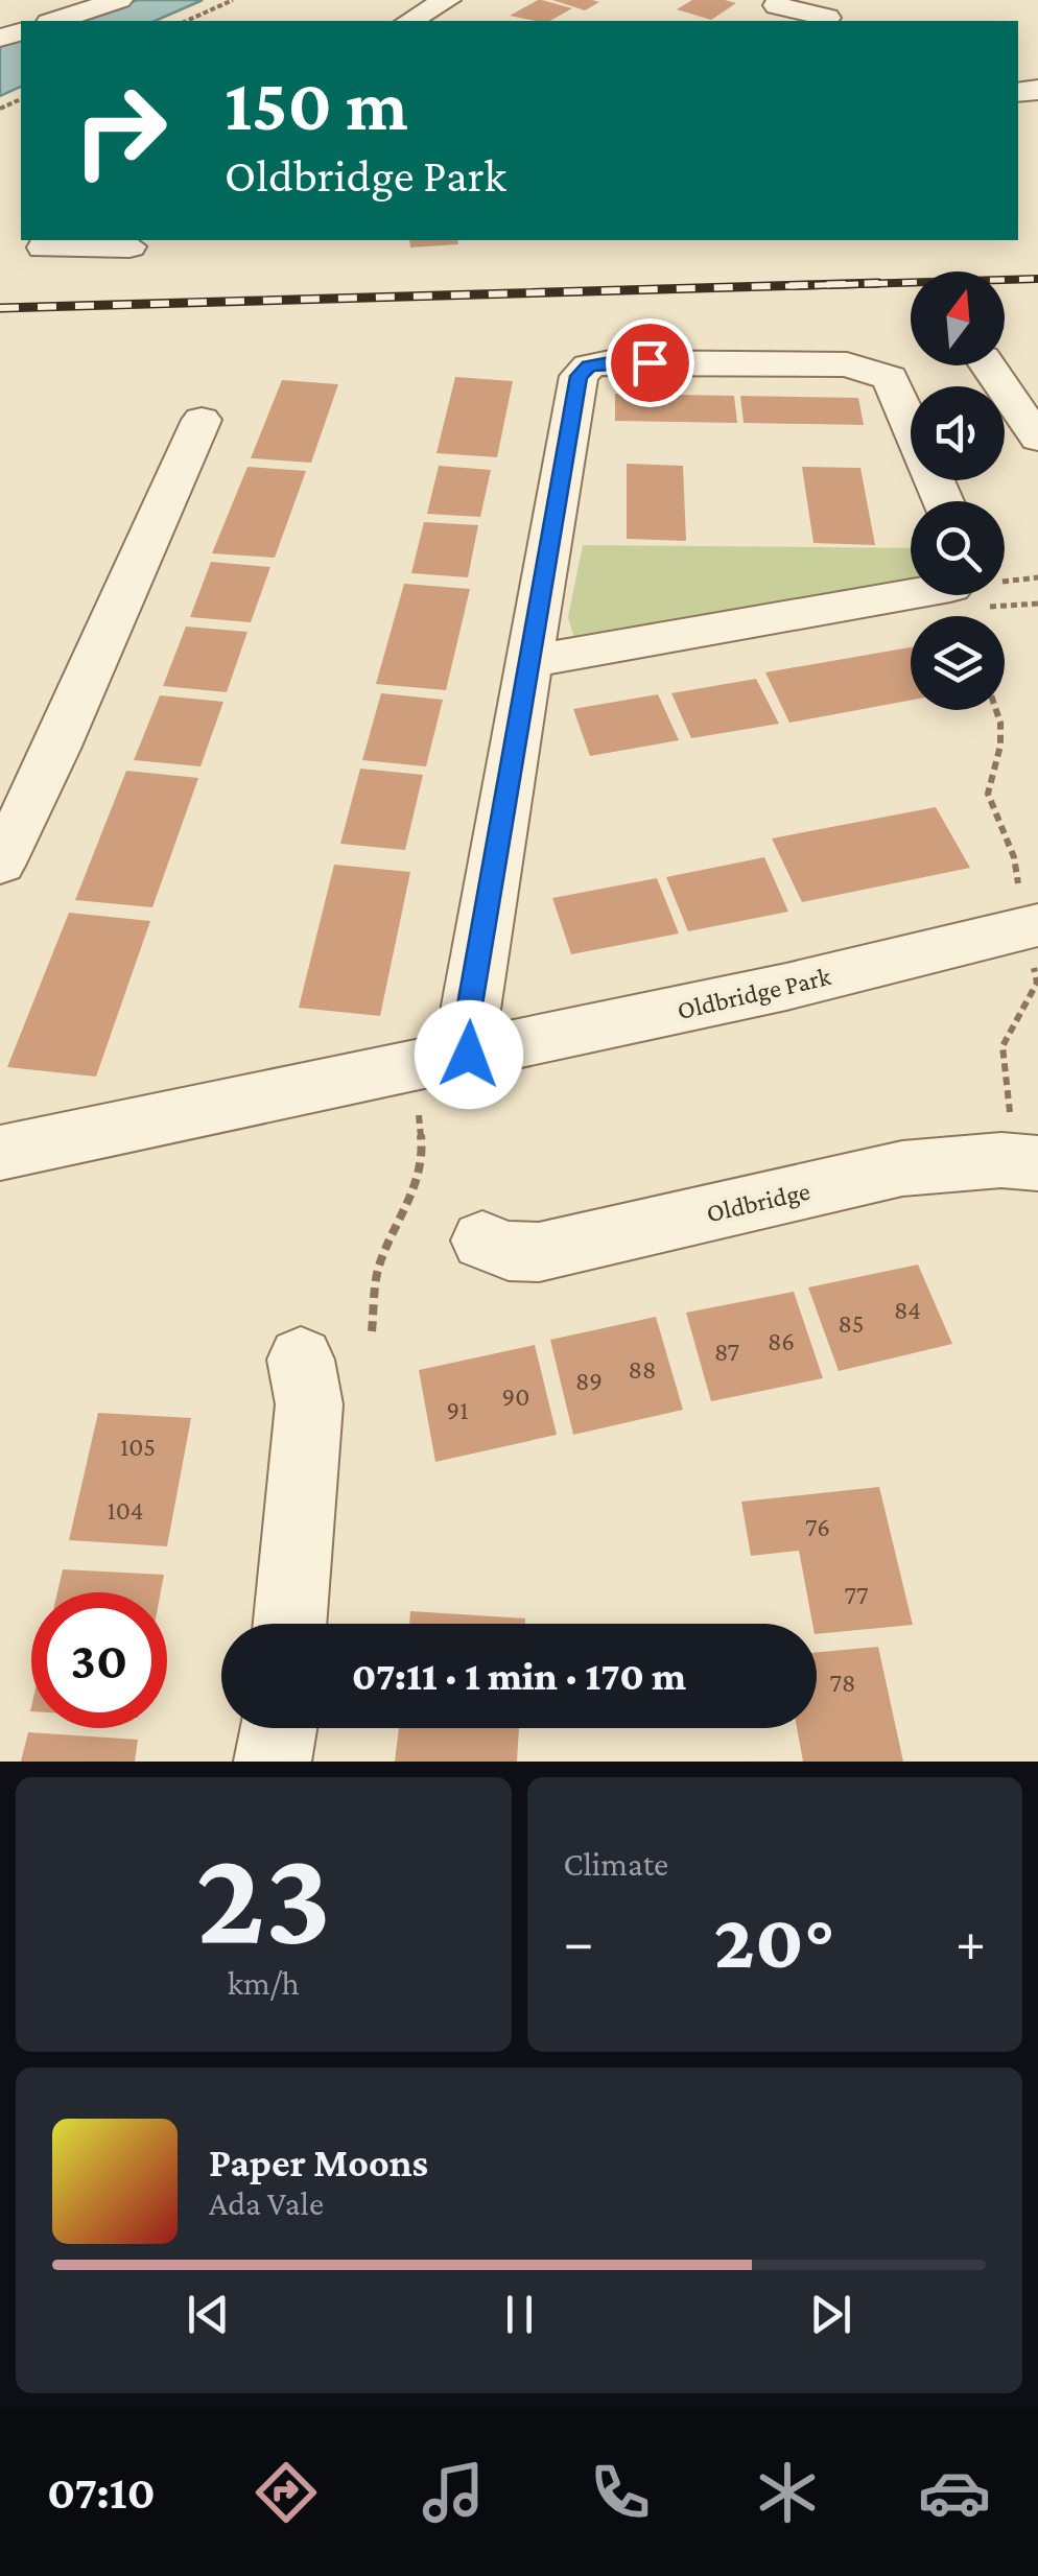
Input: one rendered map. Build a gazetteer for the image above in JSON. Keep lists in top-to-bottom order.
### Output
{
  "streets": {
    "street": ["Oldbridge Park", "Oldbridge"]
  },
  "house_numbers": [
    "84",
    "85",
    "86",
    "87",
    "88",
    "89",
    "90",
    "91",
    "105",
    "104",
    "76",
    "77",
    "78"
  ],
  "north": "top",
  "page": {
    "turn": ["150 m", "Oldbridge Park"],
    "limit": "30",
    "trip": "07:11 · 1 min · 170 m",
    "tile": [
      ["23", "km/h"],
      "Climate"
    ],
    "heat": ["−", "20°", "+"],
    "song": ["Paper Moons", "Ada Vale"],
    "tabs": "07:10"
  }
}
